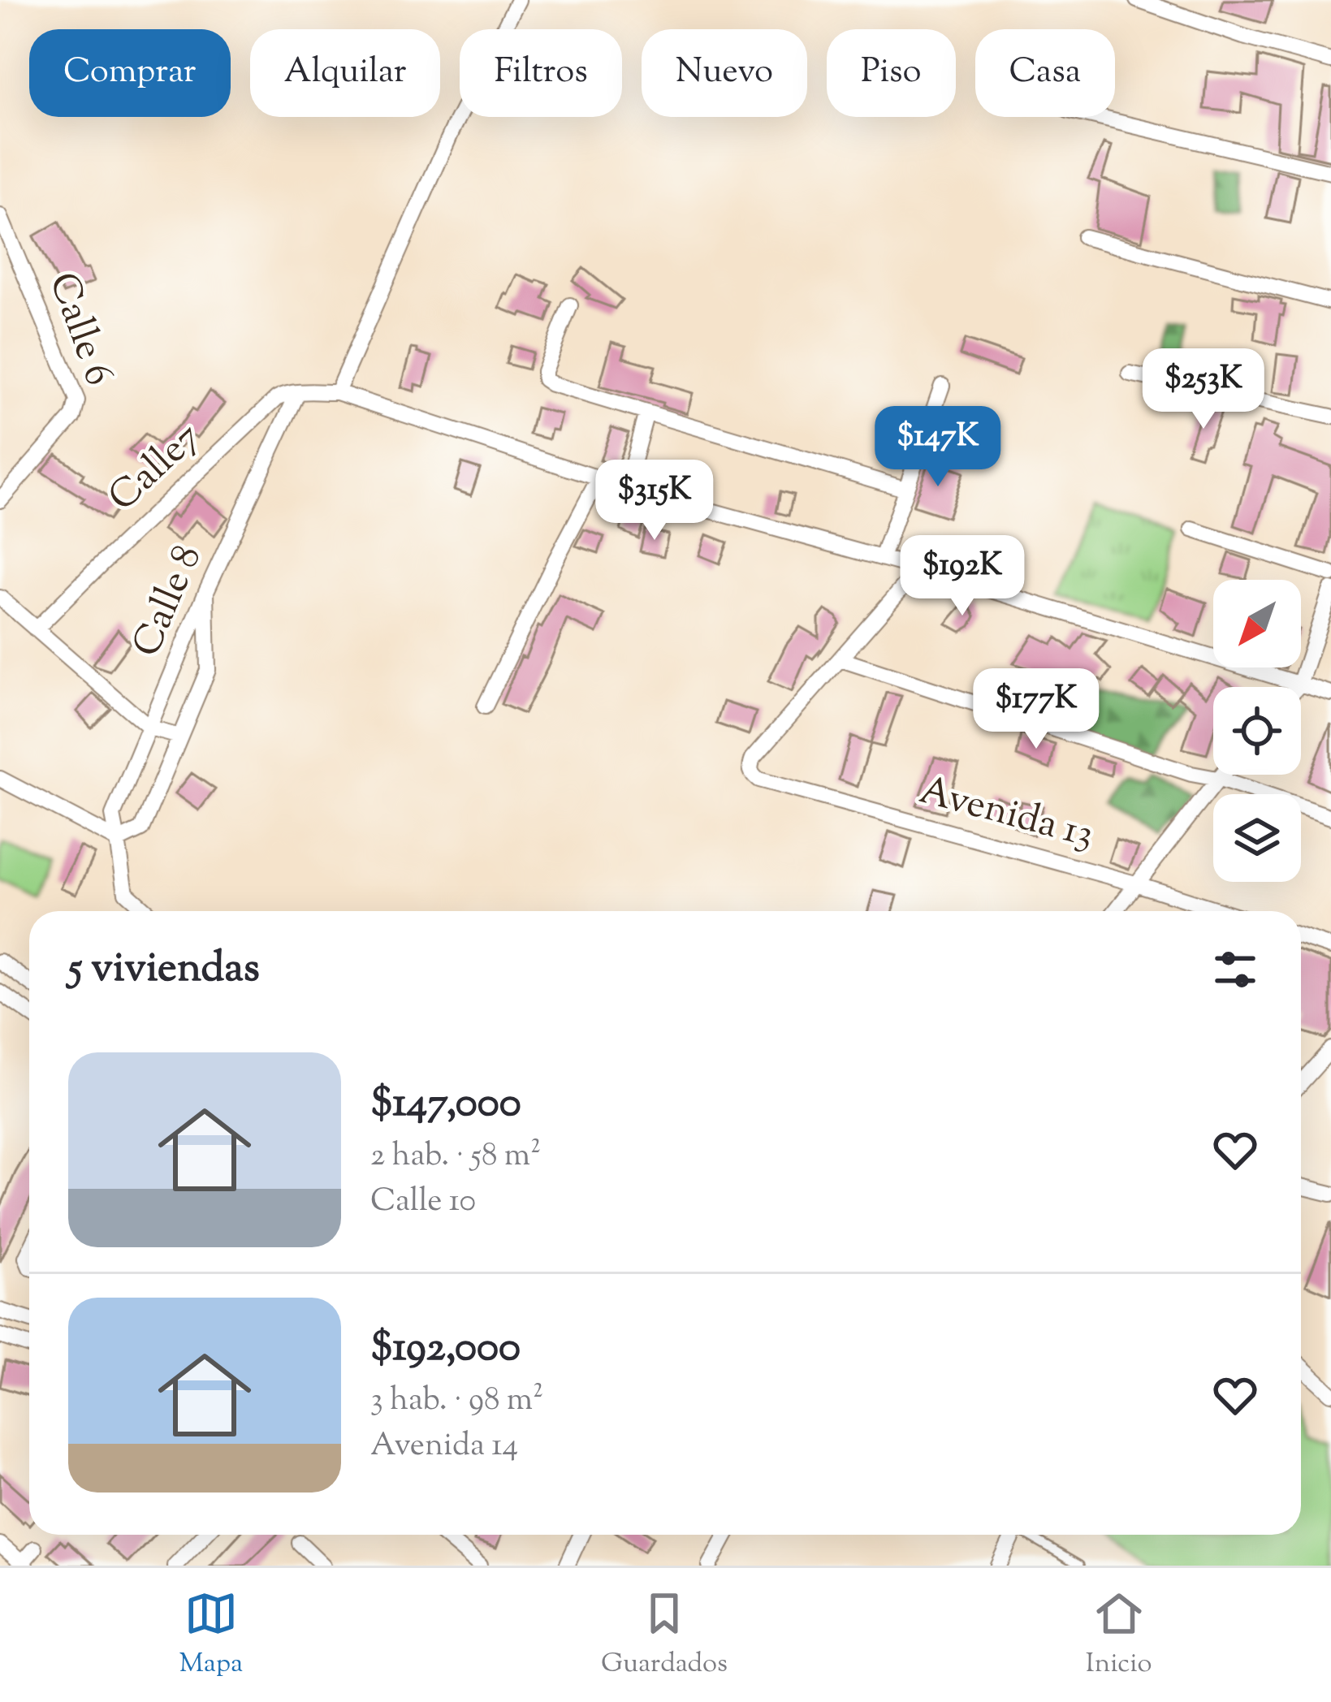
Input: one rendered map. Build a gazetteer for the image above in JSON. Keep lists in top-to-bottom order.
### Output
{
  "streets": {
    "street": [
      "Calle 6",
      "Calle7",
      "Calle 8",
      "Avenida 13"
    ]
  },
  "crossings": [
    ["Calle7", "Calle 8"]
  ],
  "north": "bottom left",
  "page": {
    "chip": [
      "Comprar",
      "Alquilar",
      "Filtros",
      "Nuevo",
      "Piso",
      "Casa"
    ],
    "price": [
      "$253K",
      "$147K",
      "$315K",
      "$192K",
      "$177K"
    ],
    "heading": "5 viviendas",
    "list": [
      {
        "name": "$147,000",
        "note": "2 hab. · 58 m² · Calle 10"
      },
      {
        "name": "$192,000",
        "note": "3 hab. · 98 m² · Avenida 14"
      }
    ],
    "tabs": ["Mapa", "Guardados", "Inicio"]
  }
}
